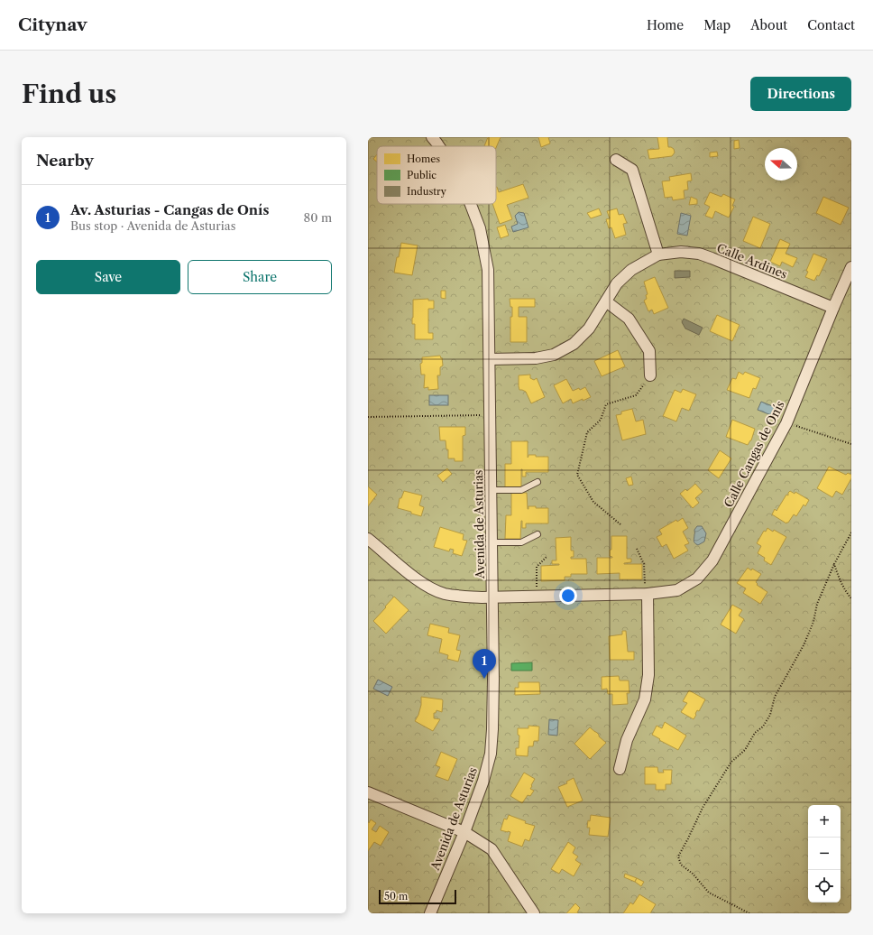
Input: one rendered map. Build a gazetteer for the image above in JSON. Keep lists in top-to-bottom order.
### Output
{
  "streets": {
    "street": ["Calle Ardines", "Calle Cangas de Onís", "Avenida de Asturias"]
  },
  "crossings": [
    ["Calle Ardines", "Calle Cangas de Onís"],
    ["Calle Ardines", "Avenida de Asturias"],
    ["Calle Cangas de Onís", "Avenida de Asturias"]
  ],
  "legend": ["Homes", "Public", "Industry"],
  "scale_bar": "50 m",
  "north": "left",
  "page": {
    "header": "Citynav",
    "nav": [
      "Home",
      "Map",
      "About",
      "Contact"
    ],
    "buttons": [
      "Directions",
      ["Save", "Share"]
    ],
    "title": "Find us",
    "heading": "Nearby",
    "list": [
      {
        "mark": "1",
        "name": "Av. Asturias - Cangas de Onís",
        "note": "Bus stop · Avenida de Asturias",
        "value": "80 m"
      }
    ],
    "pins": "1",
    "map_buttons": ["+", "−"],
    "scale": "50 m"
  }
}
